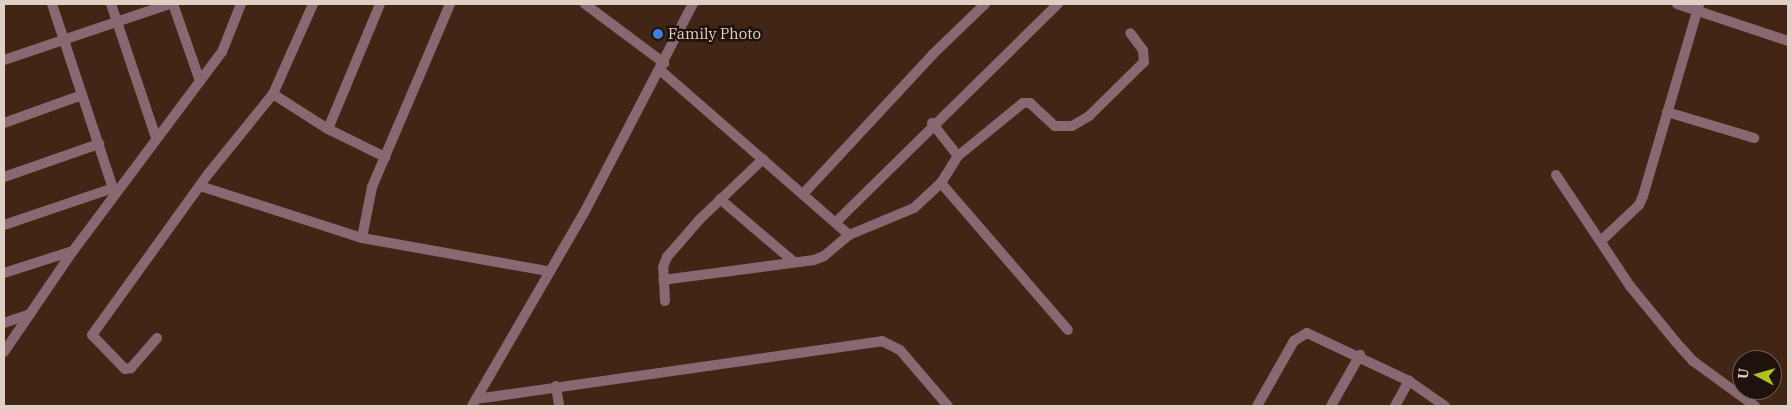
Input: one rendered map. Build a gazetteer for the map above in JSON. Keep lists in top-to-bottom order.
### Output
{
  "places": ["Family Photo"],
  "north": "left"
}
